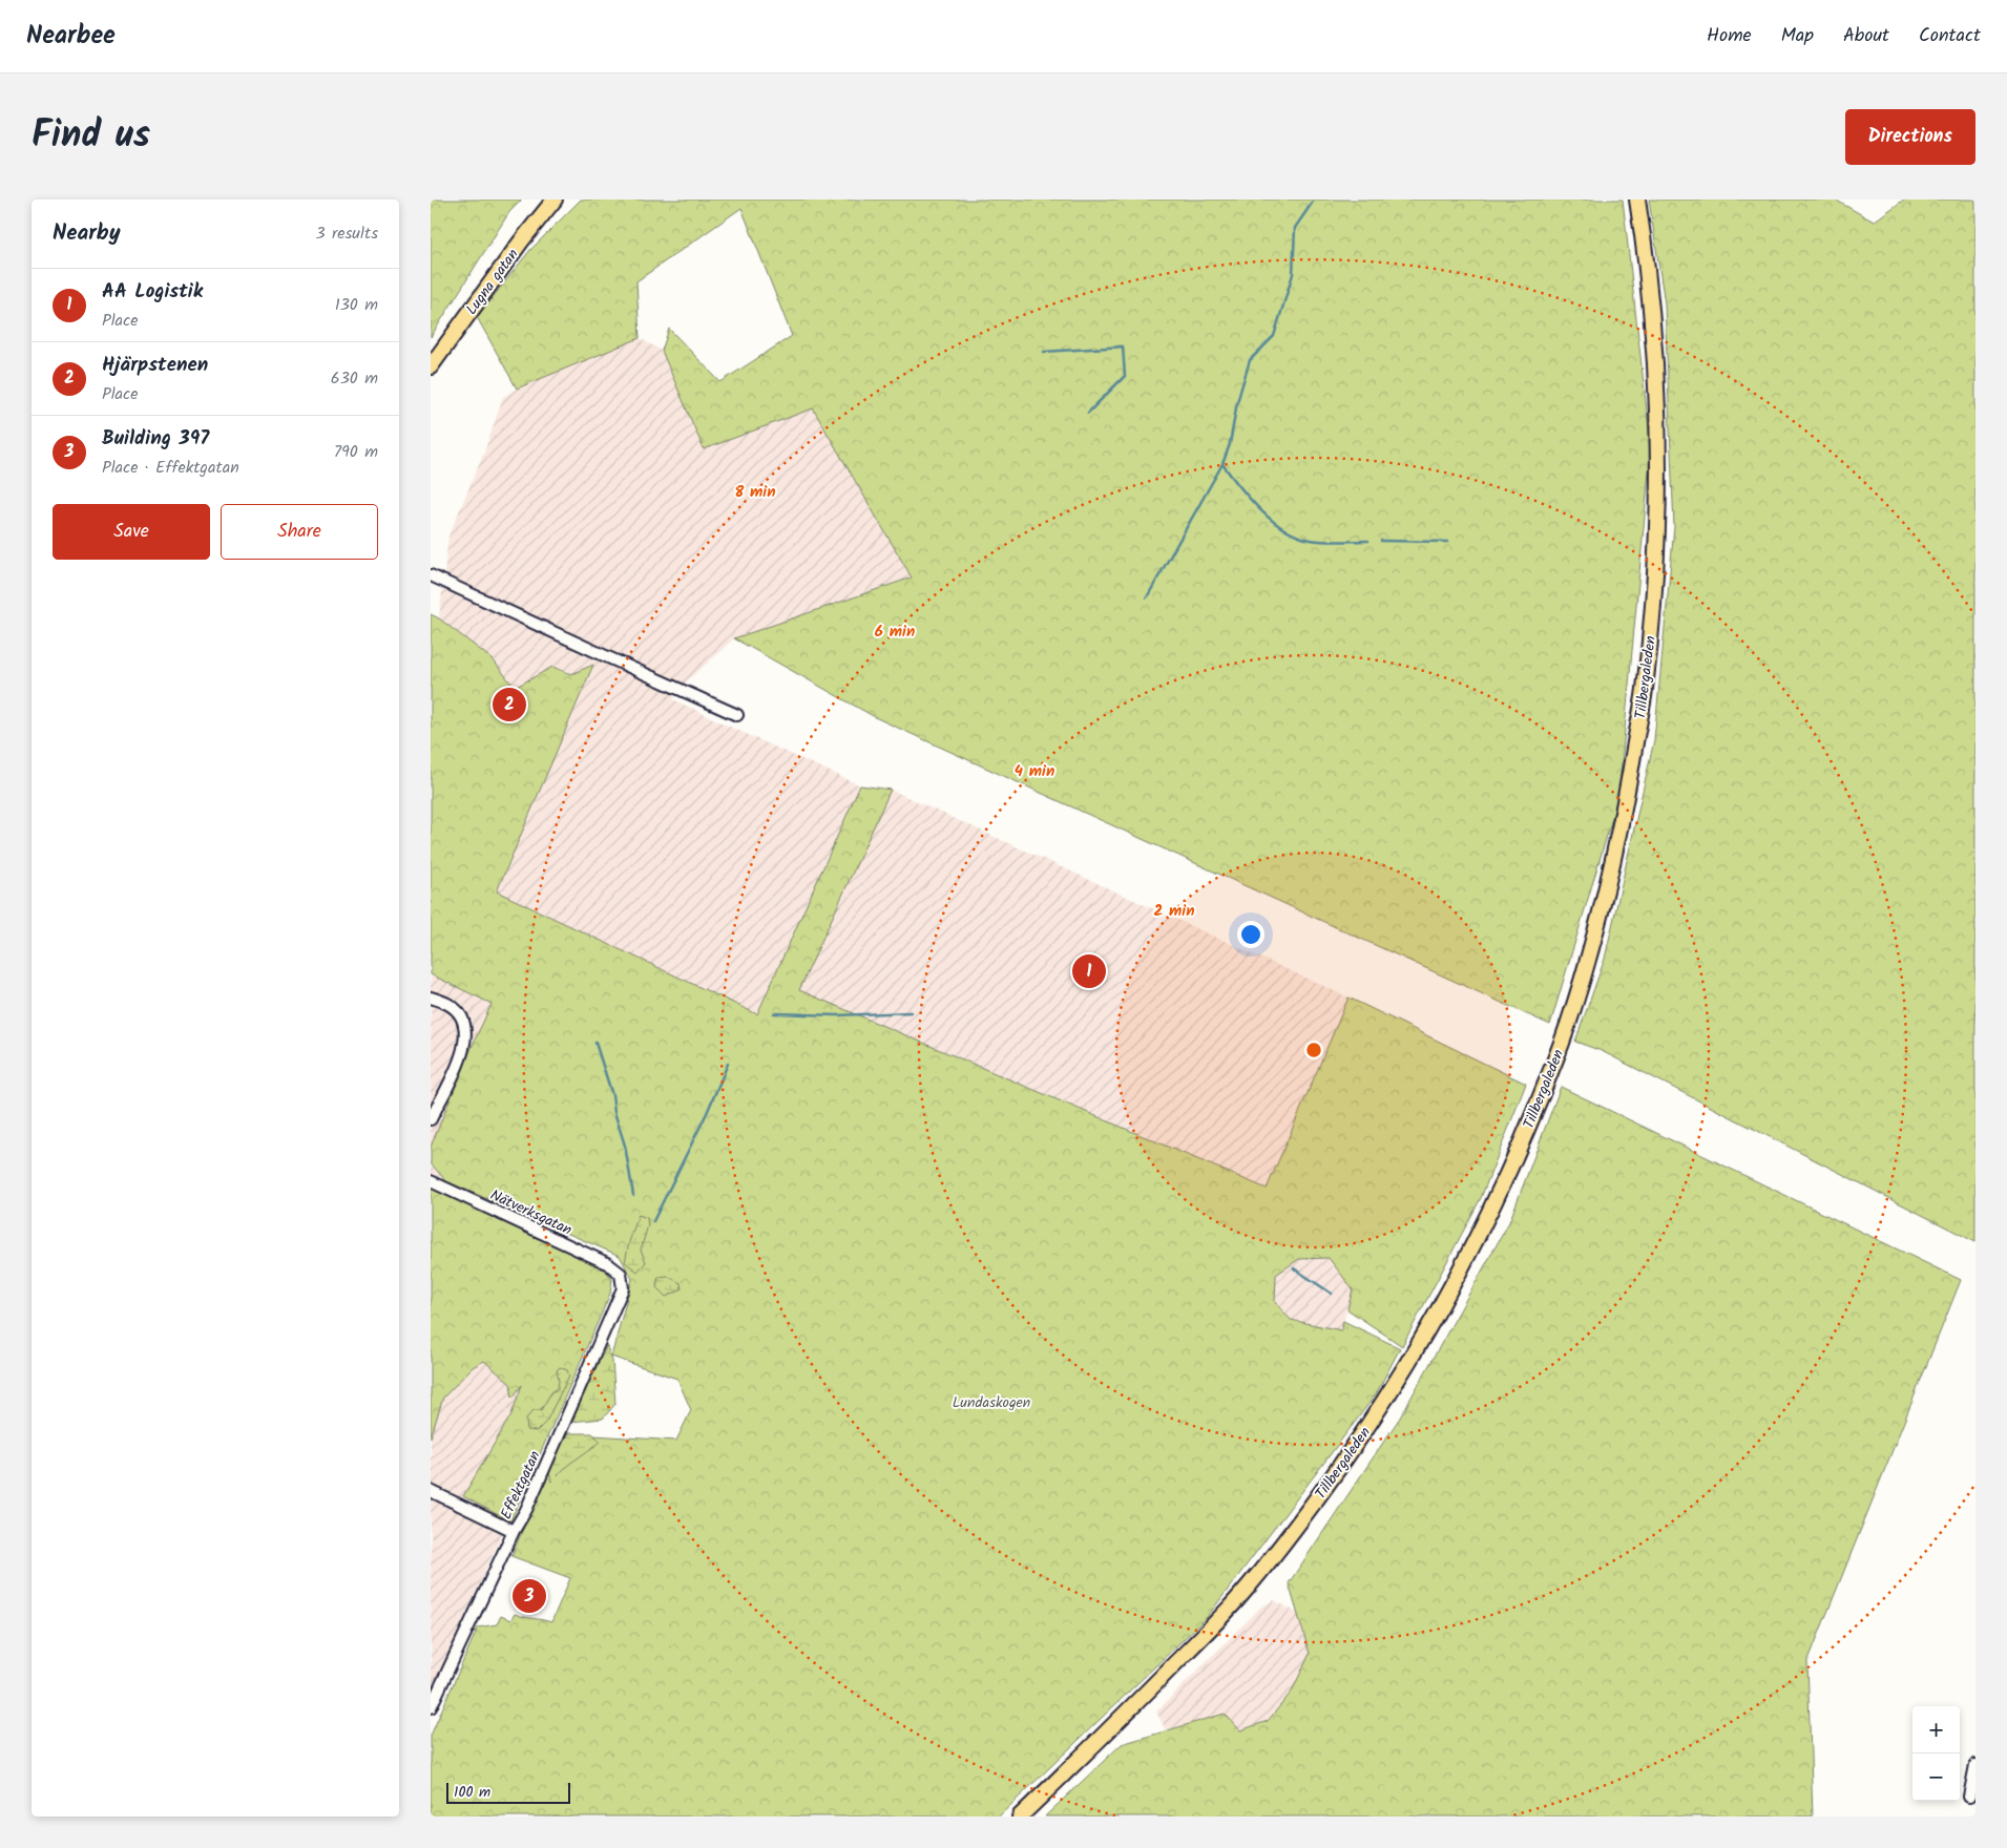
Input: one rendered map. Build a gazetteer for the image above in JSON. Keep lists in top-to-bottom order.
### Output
{
  "streets": {
    "main road": ["Lugna gatan", "Tillbergaleden"],
    "street": ["Nätverksgatan", "Effektgatan"]
  },
  "crossings": [
    ["Nätverksgatan", "Effektgatan"]
  ],
  "parks": ["Lundaskogen"],
  "scale_bar": "100 m",
  "page": {
    "header": "Nearbee",
    "nav": [
      "Home",
      "Map",
      "About",
      "Contact"
    ],
    "title": "Find us",
    "buttons": [
      "Directions",
      ["Save", "Share"]
    ],
    "heading": ["Nearby", "3 results"],
    "list": [
      {
        "mark": "1",
        "name": "AA Logistik",
        "note": "Place",
        "value": "130 m"
      },
      {
        "mark": "2",
        "name": "Hjärpstenen",
        "note": "Place",
        "value": "630 m"
      },
      {
        "mark": "3",
        "name": "Building 397",
        "note": "Place · Effektgatan",
        "value": "790 m"
      }
    ],
    "pins": ["2", "1", "3"],
    "map_buttons": ["+", "−"],
    "scale": "100 m"
  },
  "rings": [
    "8 min",
    "6 min",
    "4 min",
    "2 min"
  ]
}
